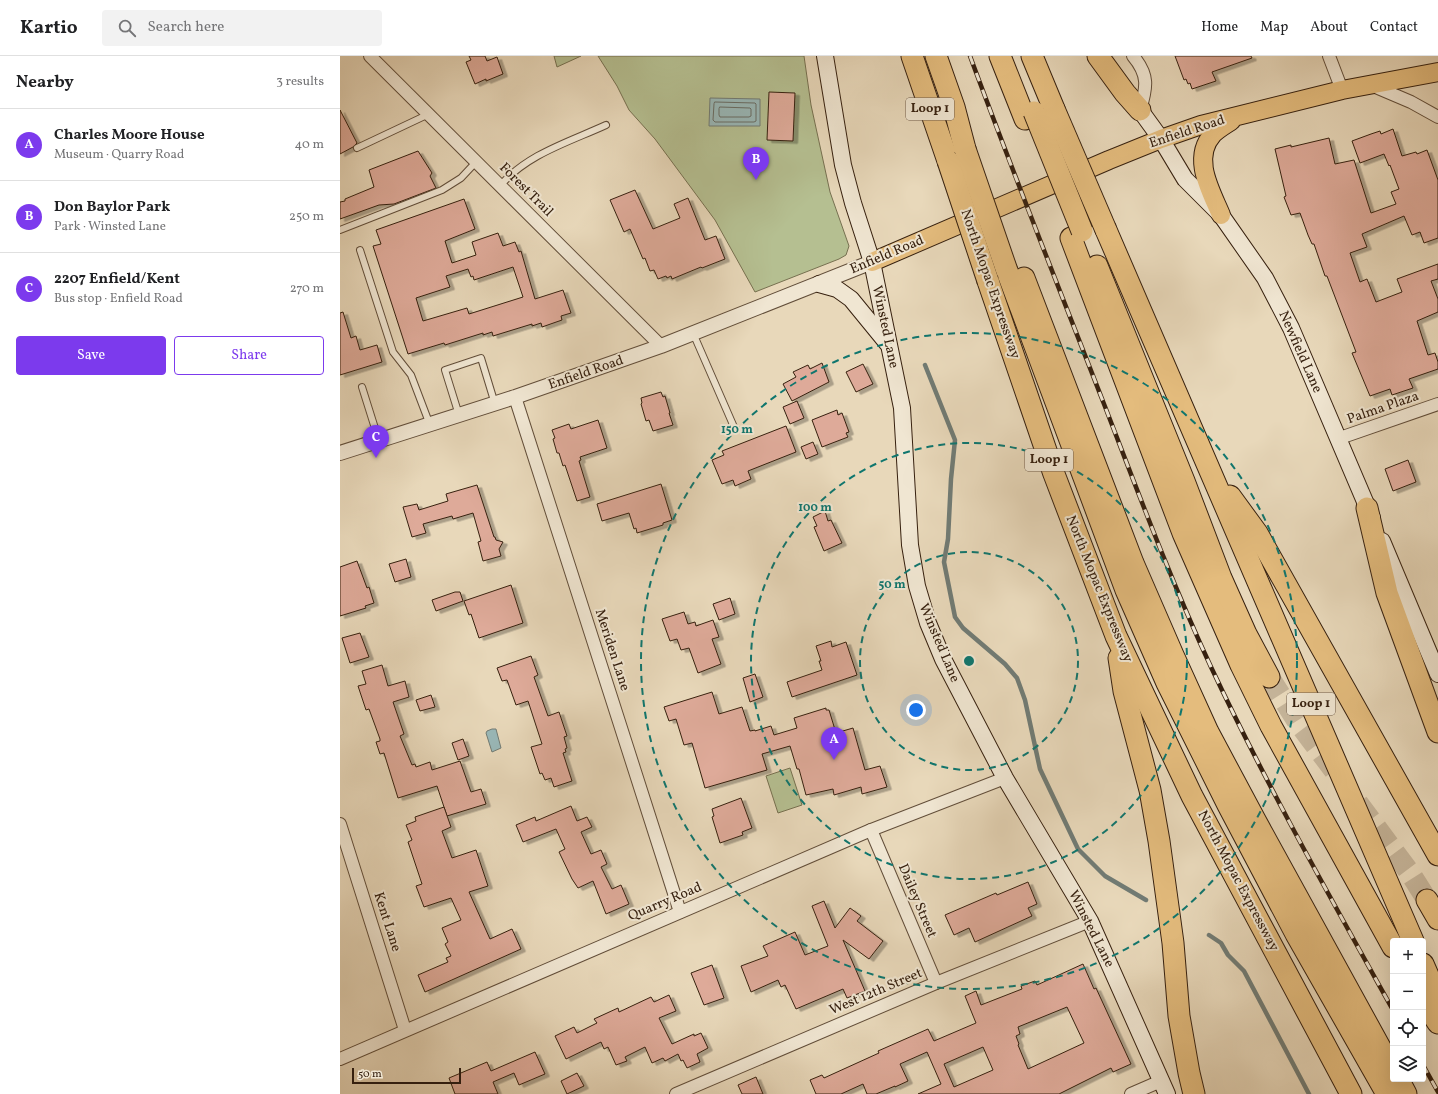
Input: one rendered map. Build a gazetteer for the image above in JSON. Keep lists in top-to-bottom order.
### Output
{
  "streets": {
    "highway": ["Loop 1", "North Mopac Expressway"],
    "main road": ["Enfield Road", "Winsted Lane", "Newfield Lane"],
    "street": [
      "Forest Trail",
      "Palma Plaza",
      "Meriden Lane",
      "Dailey Street",
      "Quarry Road",
      "Kent Lane",
      "West 12th Street"
    ]
  },
  "crossings": [
    ["Enfield Road", "Forest Trail"],
    ["Enfield Road", "Winsted Lane"],
    ["Enfield Road", "Newfield Lane"],
    ["Enfield Road", "Meriden Lane"],
    ["Winsted Lane", "Quarry Road"],
    ["Winsted Lane", "West 12th Street"],
    ["Newfield Lane", "Palma Plaza"],
    ["Meriden Lane", "Quarry Road"],
    ["Dailey Street", "Quarry Road"],
    ["Dailey Street", "West 12th Street"],
    ["Quarry Road", "Kent Lane"]
  ],
  "scale_bar": "50 m",
  "page": {
    "header": "Kartio",
    "search": "Search here",
    "nav": [
      "Home",
      "Map",
      "About",
      "Contact"
    ],
    "heading": ["Nearby", "3 results"],
    "list": [
      {
        "mark": "A",
        "name": "Charles Moore House",
        "note": "Museum · Quarry Road",
        "value": "40 m"
      },
      {
        "mark": "B",
        "name": "Don Baylor Park",
        "note": "Park · Winsted Lane",
        "value": "250 m"
      },
      {
        "mark": "C",
        "name": "2207 Enfield/Kent",
        "note": "Bus stop · Enfield Road",
        "value": "270 m"
      }
    ],
    "pins": ["B", "C", "A"],
    "buttons": ["Save", "Share"],
    "map_buttons": ["+", "−"],
    "scale": "50 m"
  },
  "rings": ["150 m", "100 m", "50 m"]
}
